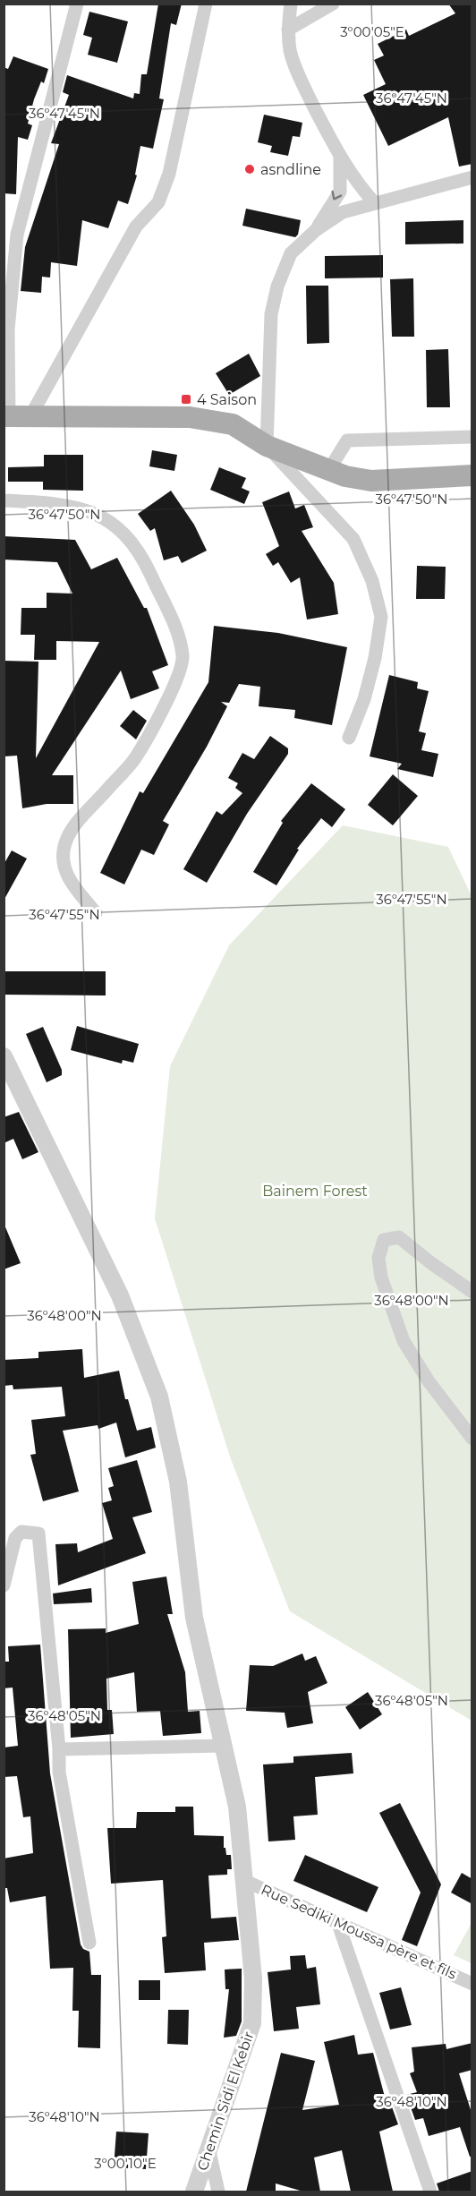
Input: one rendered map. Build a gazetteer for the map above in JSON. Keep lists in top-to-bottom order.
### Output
{
  "streets": {
    "street": ["Rue Sediki Moussa père et fils", "Chemin Sidi El Kebir"]
  },
  "crossings": [
    ["Rue Sediki Moussa père et fils", "Chemin Sidi El Kebir"]
  ],
  "parks": ["Bainem Forest"],
  "places": {
    "other": ["asndline"],
    "transit": ["4 Saison"]
  },
  "coordinates": [
    "3°00'05\"E",
    "36°47'45\"N",
    "36°47'50\"N",
    "36°47'55\"N",
    "36°48'00\"N",
    "36°48'05\"N",
    "36°48'10\"N",
    "3°00'10\"E"
  ]
}
